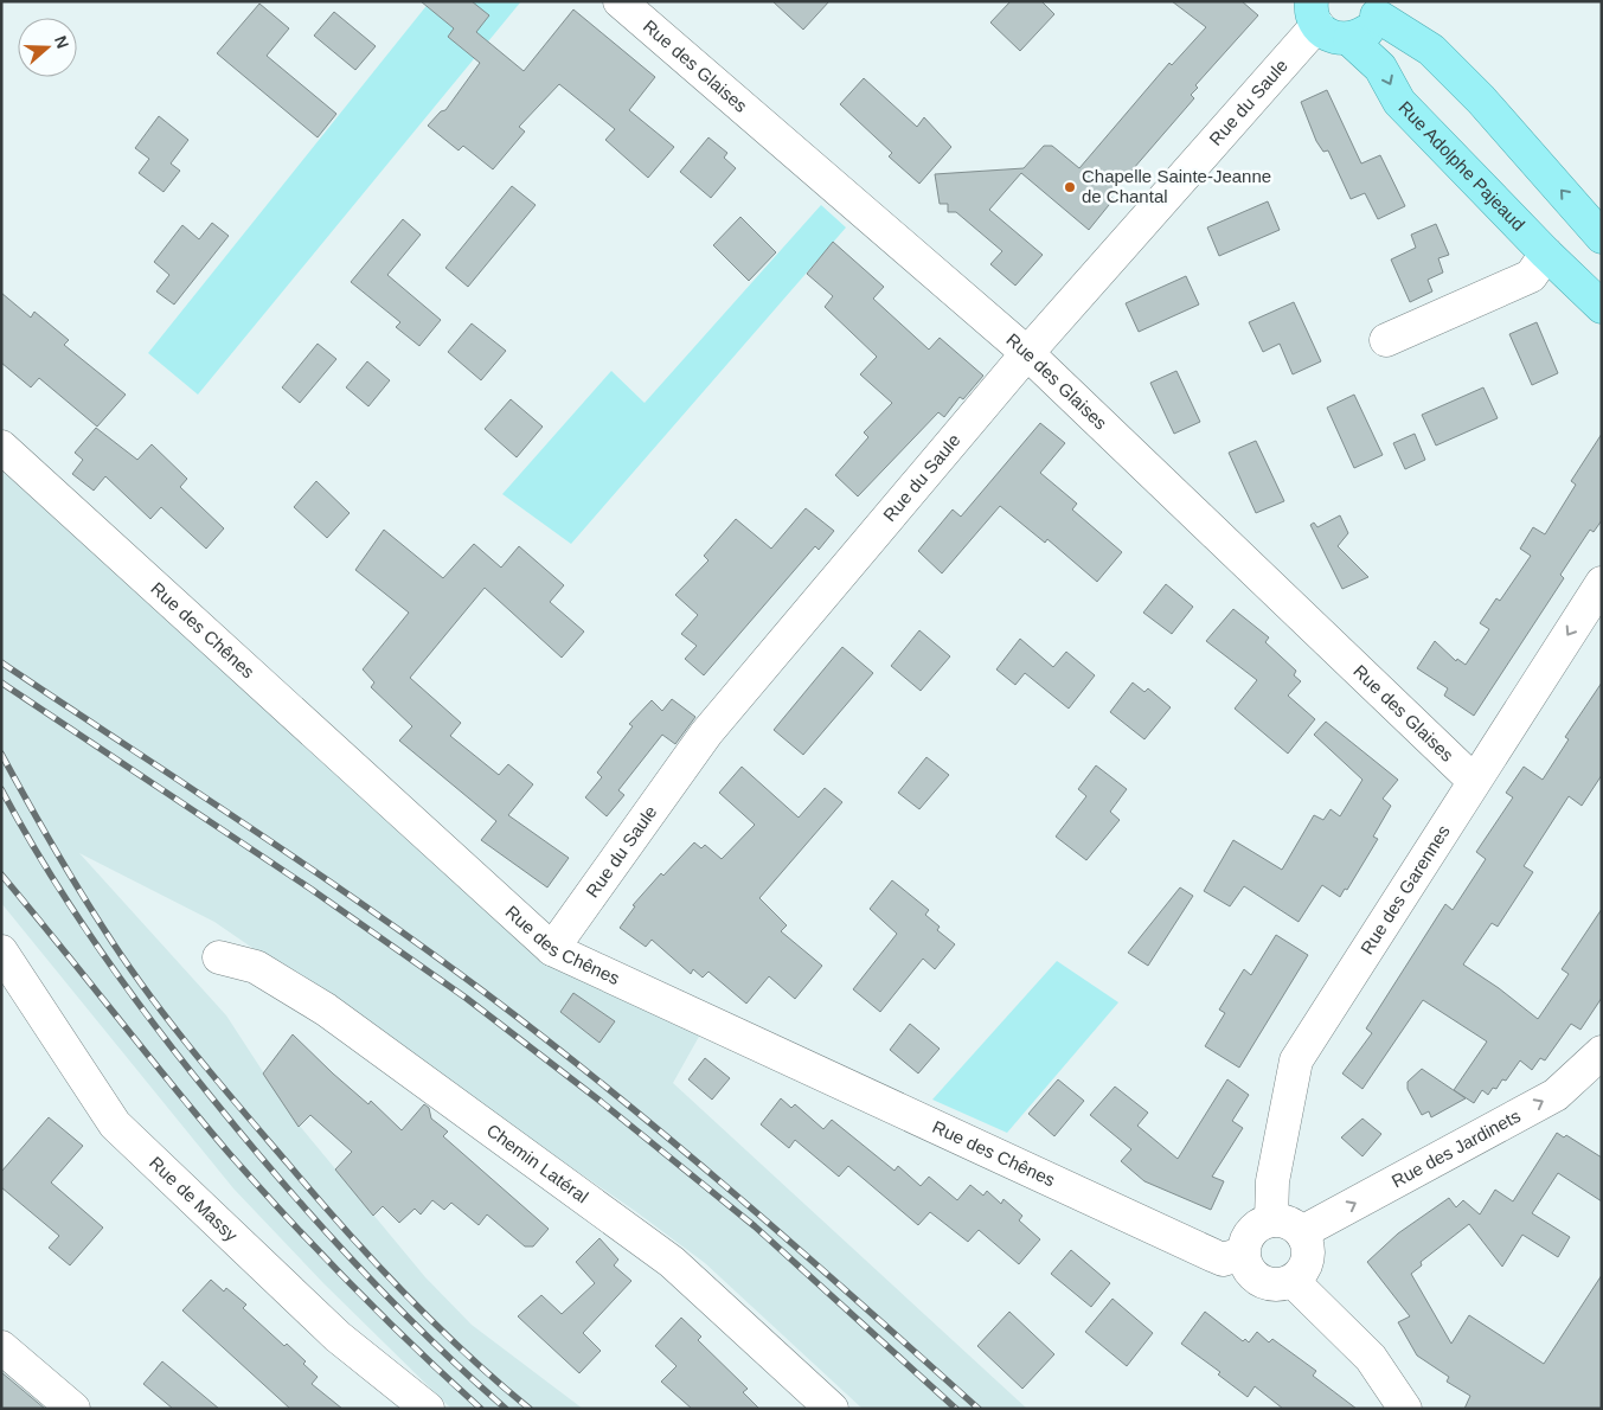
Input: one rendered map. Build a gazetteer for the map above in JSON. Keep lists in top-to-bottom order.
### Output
{
  "streets": {
    "main road": ["Rue Adolphe Pajeaud"],
    "street": [
      "Rue des Glaises",
      "Rue du Saule",
      "Rue des Chênes",
      "Rue des Garennes",
      "Rue des Jardinets",
      "Chemin Latéral",
      "Rue de Massy"
    ]
  },
  "crossings": [
    ["Rue des Glaises", "Rue du Saule"],
    ["Rue des Glaises", "Rue des Garennes"],
    ["Rue du Saule", "Rue des Chênes"],
    ["Rue des Chênes", "Rue des Garennes"],
    ["Rue des Chênes", "Rue des Jardinets"],
    ["Rue des Garennes", "Rue des Jardinets"]
  ],
  "one_way": ["Rue des Jardinets"],
  "places": ["Chapelle Sainte-Jeanne de Chantal"],
  "north": "right"
}
